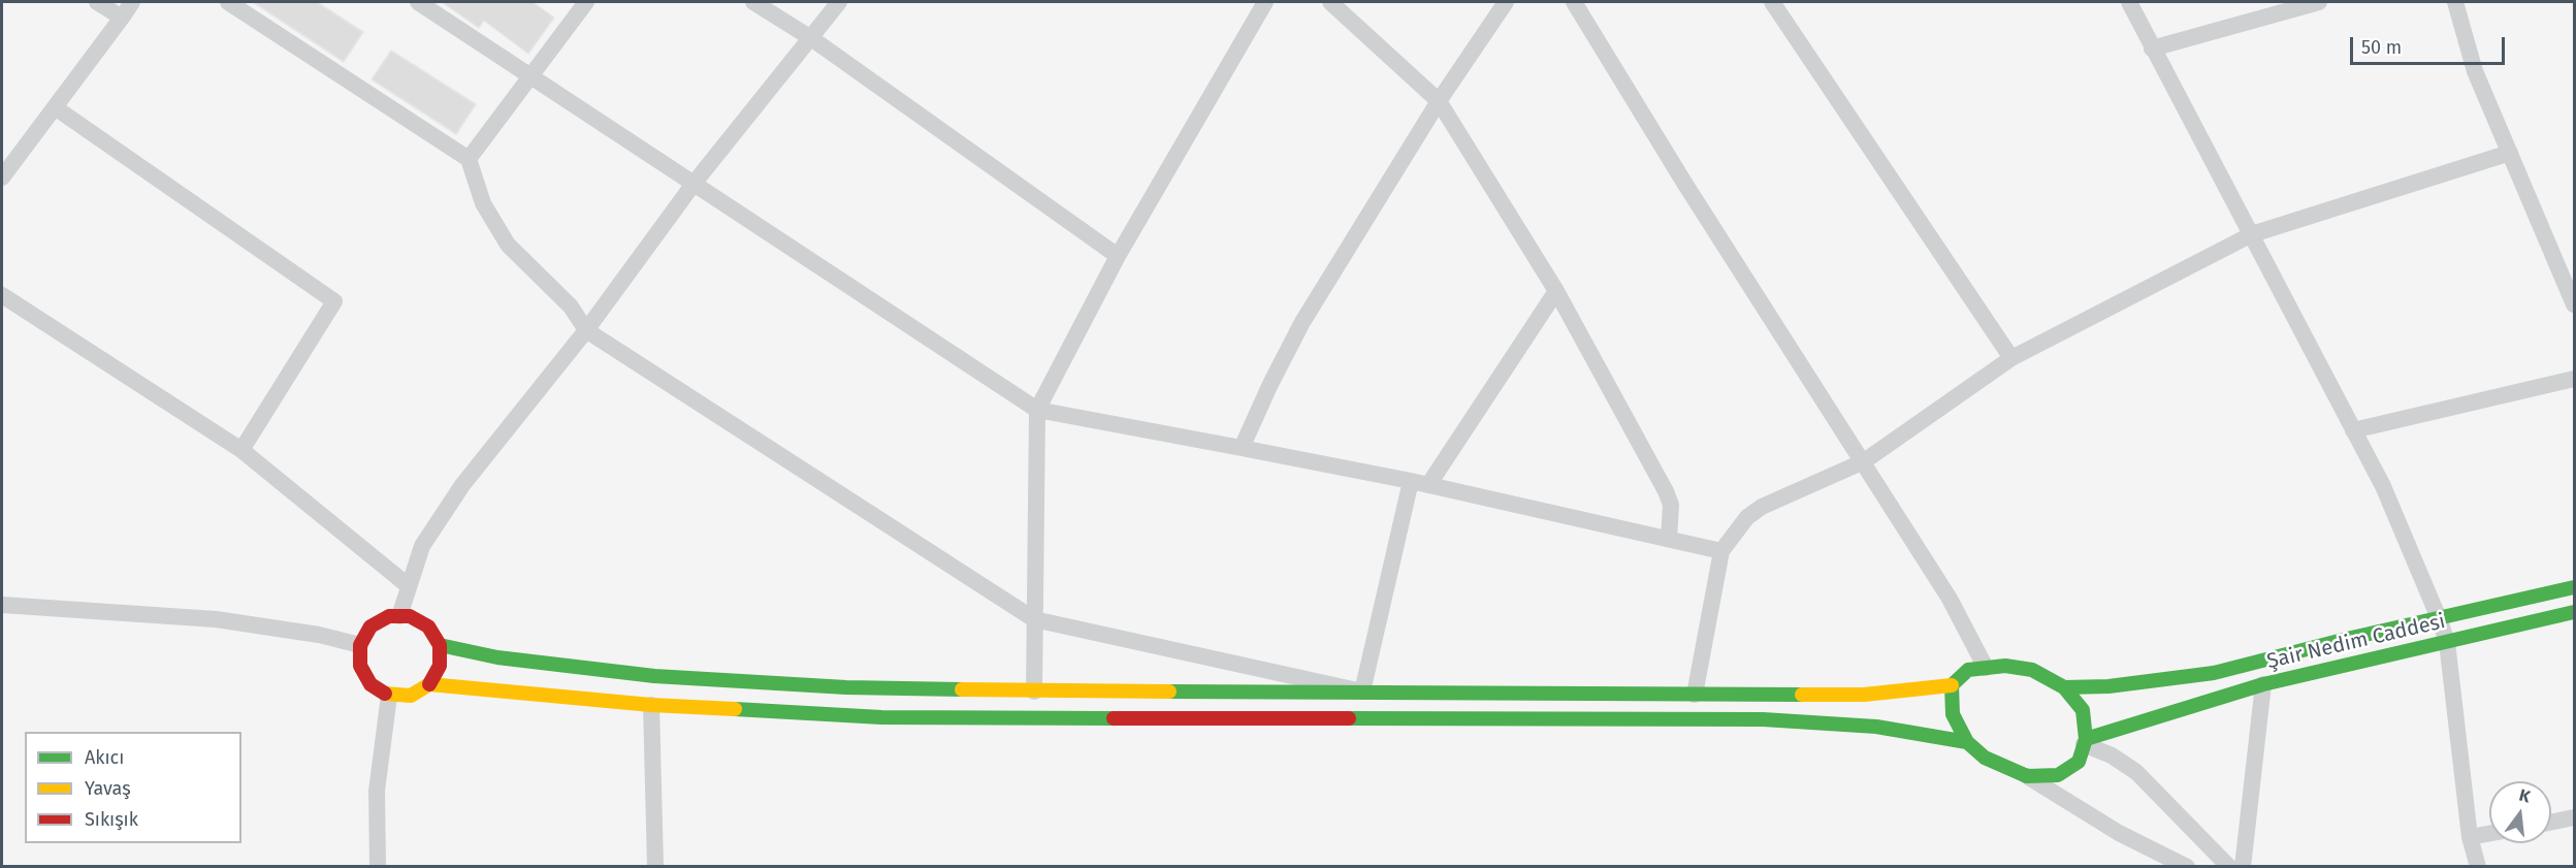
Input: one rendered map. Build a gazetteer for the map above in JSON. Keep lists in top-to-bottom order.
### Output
{
  "streets": {
    "street": ["Şair Nedim Caddesi"]
  },
  "legend": ["Akıcı", "Yavaş", "Sıkışık"],
  "scale_bar": "50 m",
  "north": "top"
}
